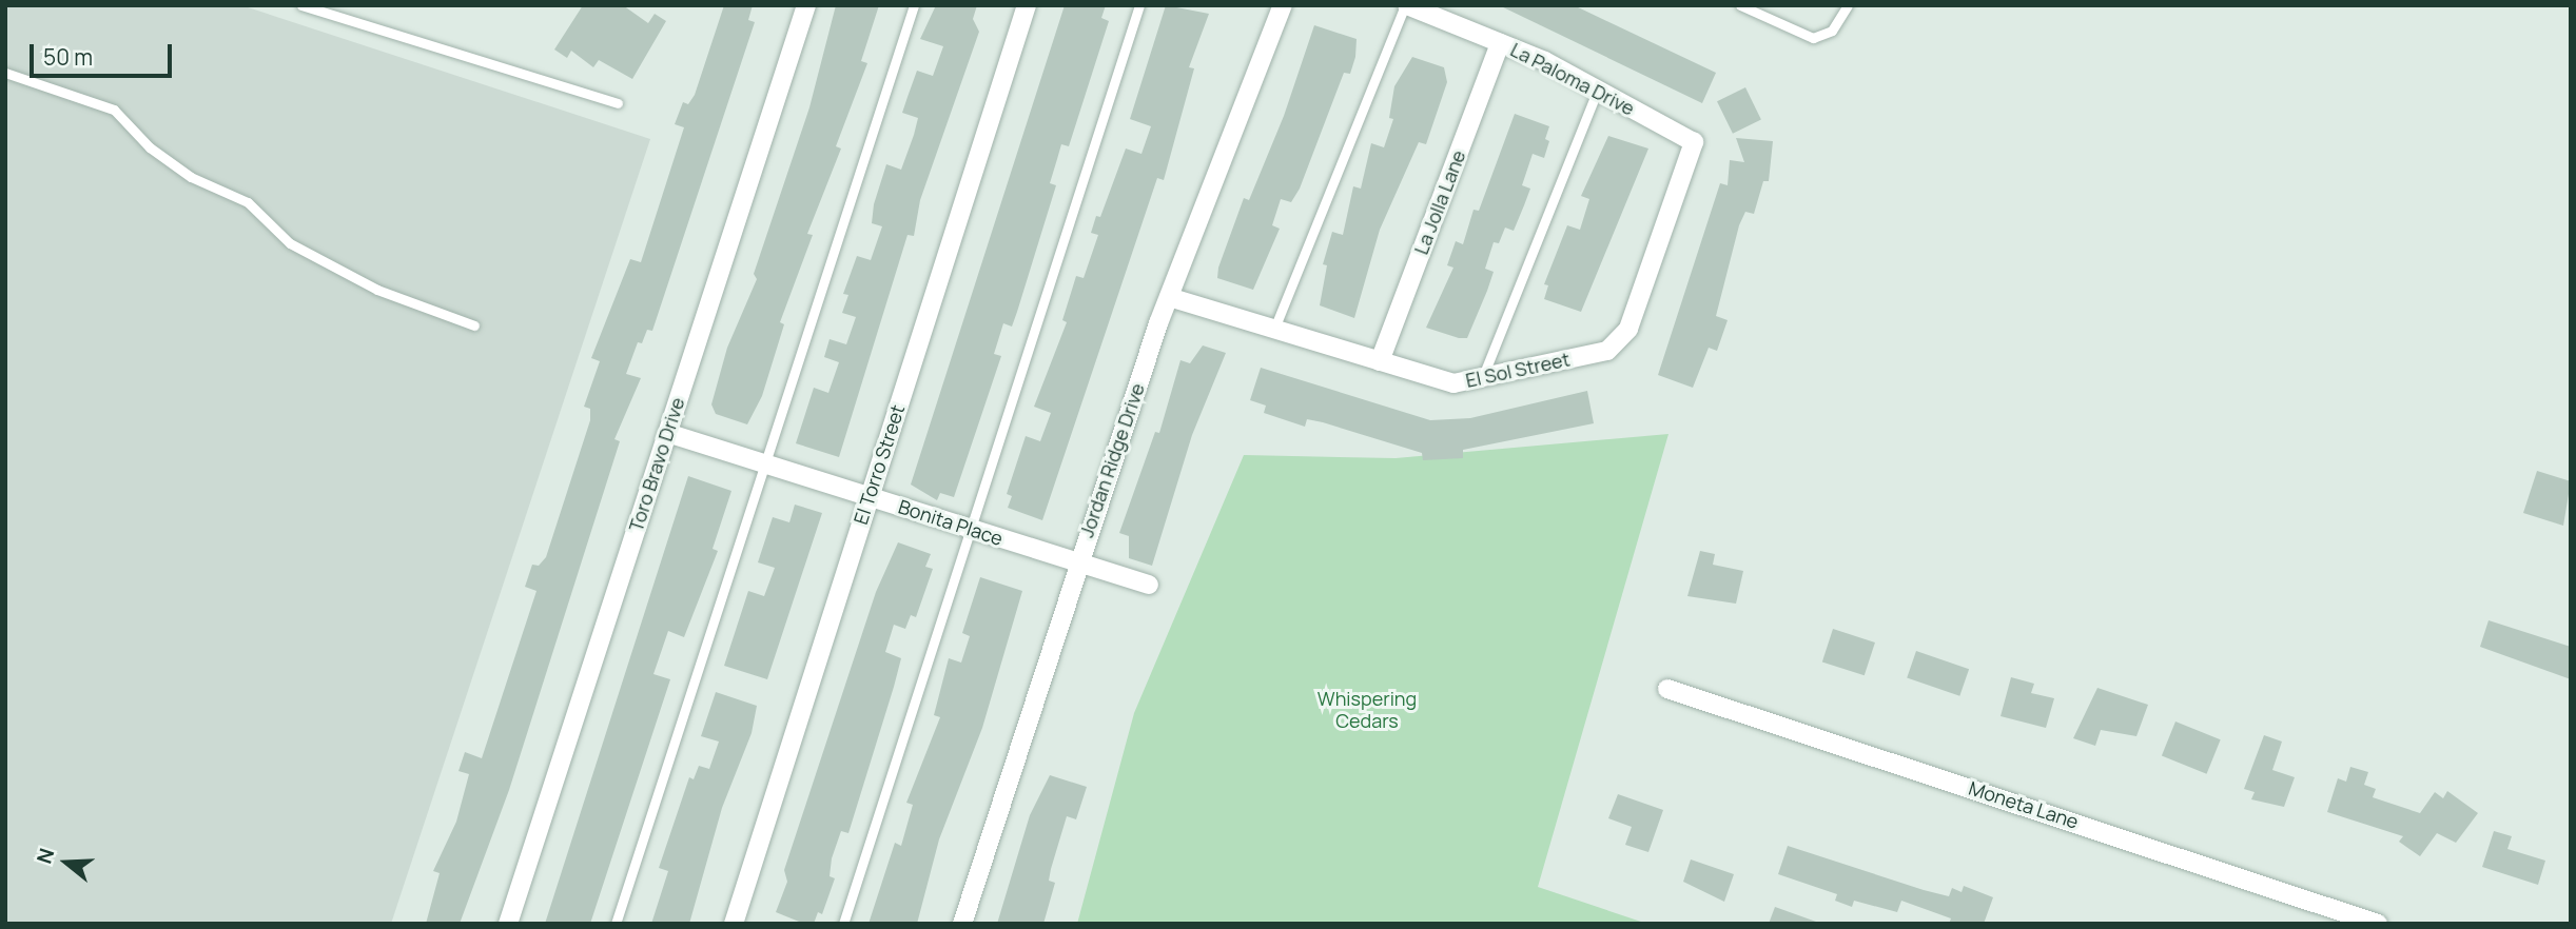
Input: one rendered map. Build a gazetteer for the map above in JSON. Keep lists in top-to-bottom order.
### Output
{
  "streets": {
    "street": [
      "La Paloma Drive",
      "La Jolla Lane",
      "El Sol Street",
      "Jordan Ridge Drive",
      "Toro Bravo Drive",
      "El Torro Street",
      "Bonita Place",
      "Moneta Lane"
    ]
  },
  "crossings": [
    ["La Paloma Drive", "La Jolla Lane"],
    ["La Paloma Drive", "El Sol Street"],
    ["La Jolla Lane", "El Sol Street"],
    ["El Sol Street", "Jordan Ridge Drive"],
    ["Jordan Ridge Drive", "Bonita Place"],
    ["Toro Bravo Drive", "Bonita Place"],
    ["El Torro Street", "Bonita Place"]
  ],
  "parks": ["Whispering Cedars"],
  "scale_bar": "50 m",
  "north": "left"
}
